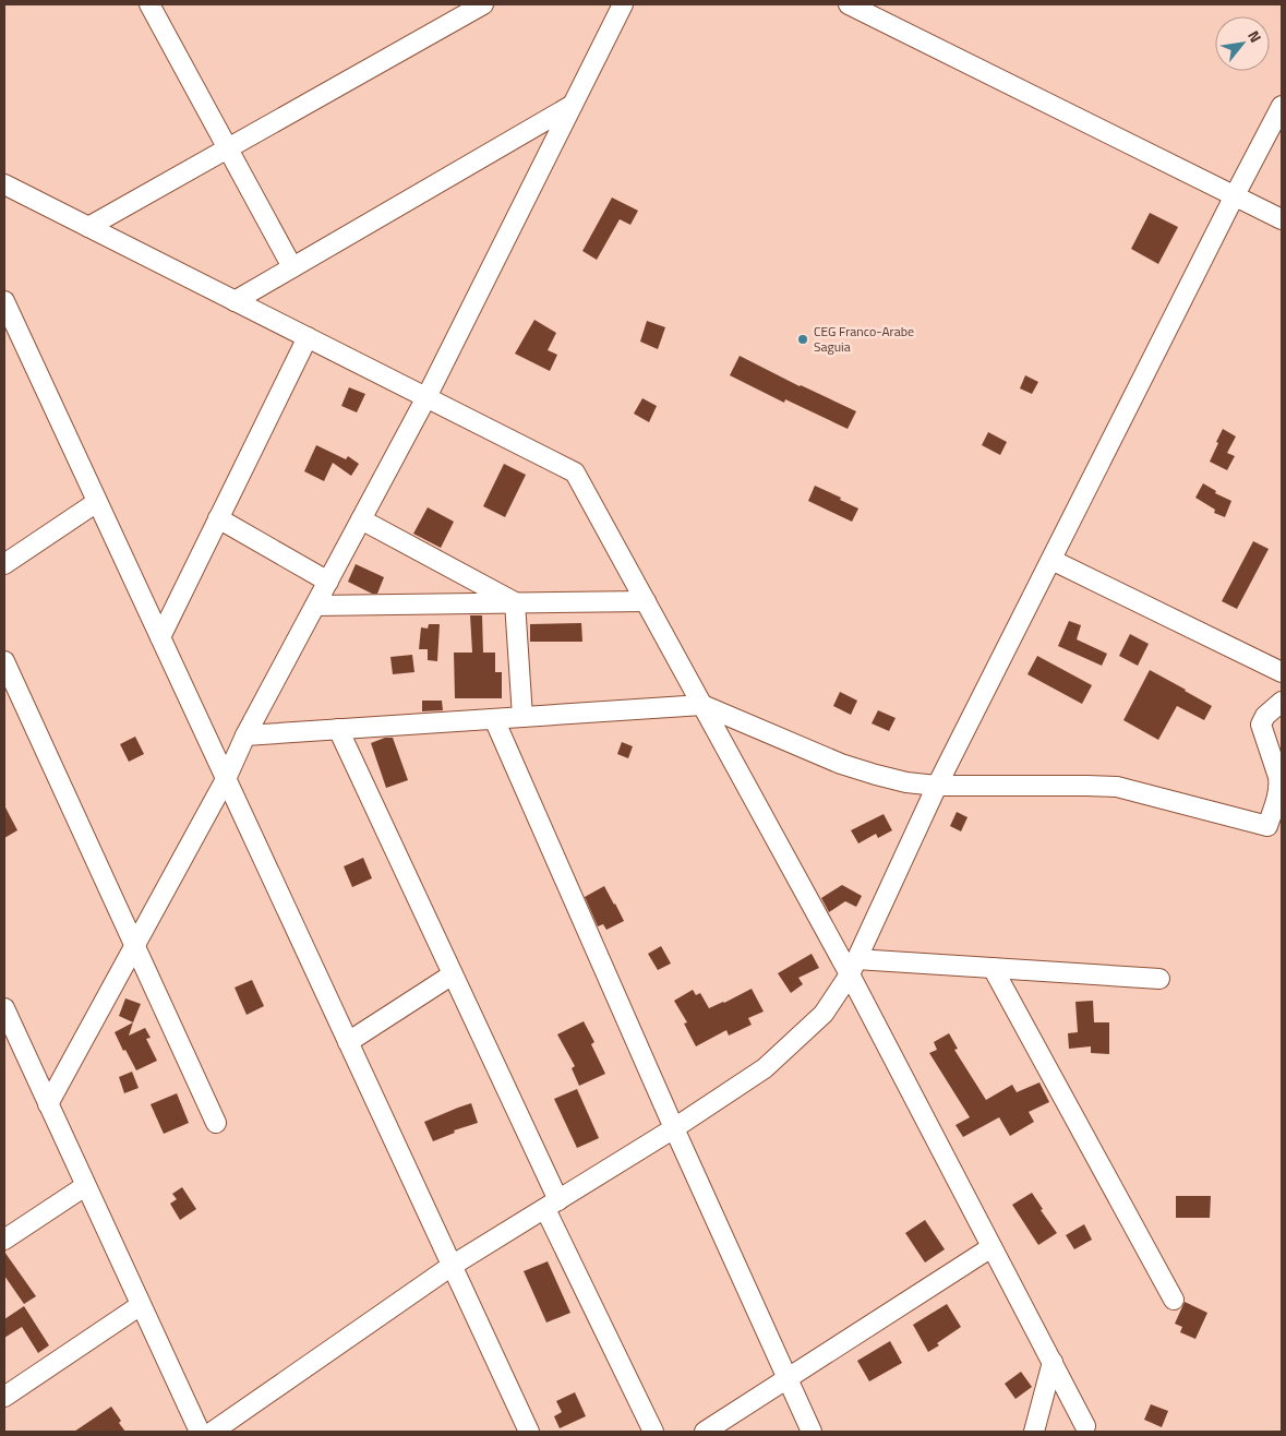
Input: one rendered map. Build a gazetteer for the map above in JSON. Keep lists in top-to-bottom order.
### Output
{
  "places": ["CEG Franco-Arabe Saguia"],
  "north": "top right"
}
